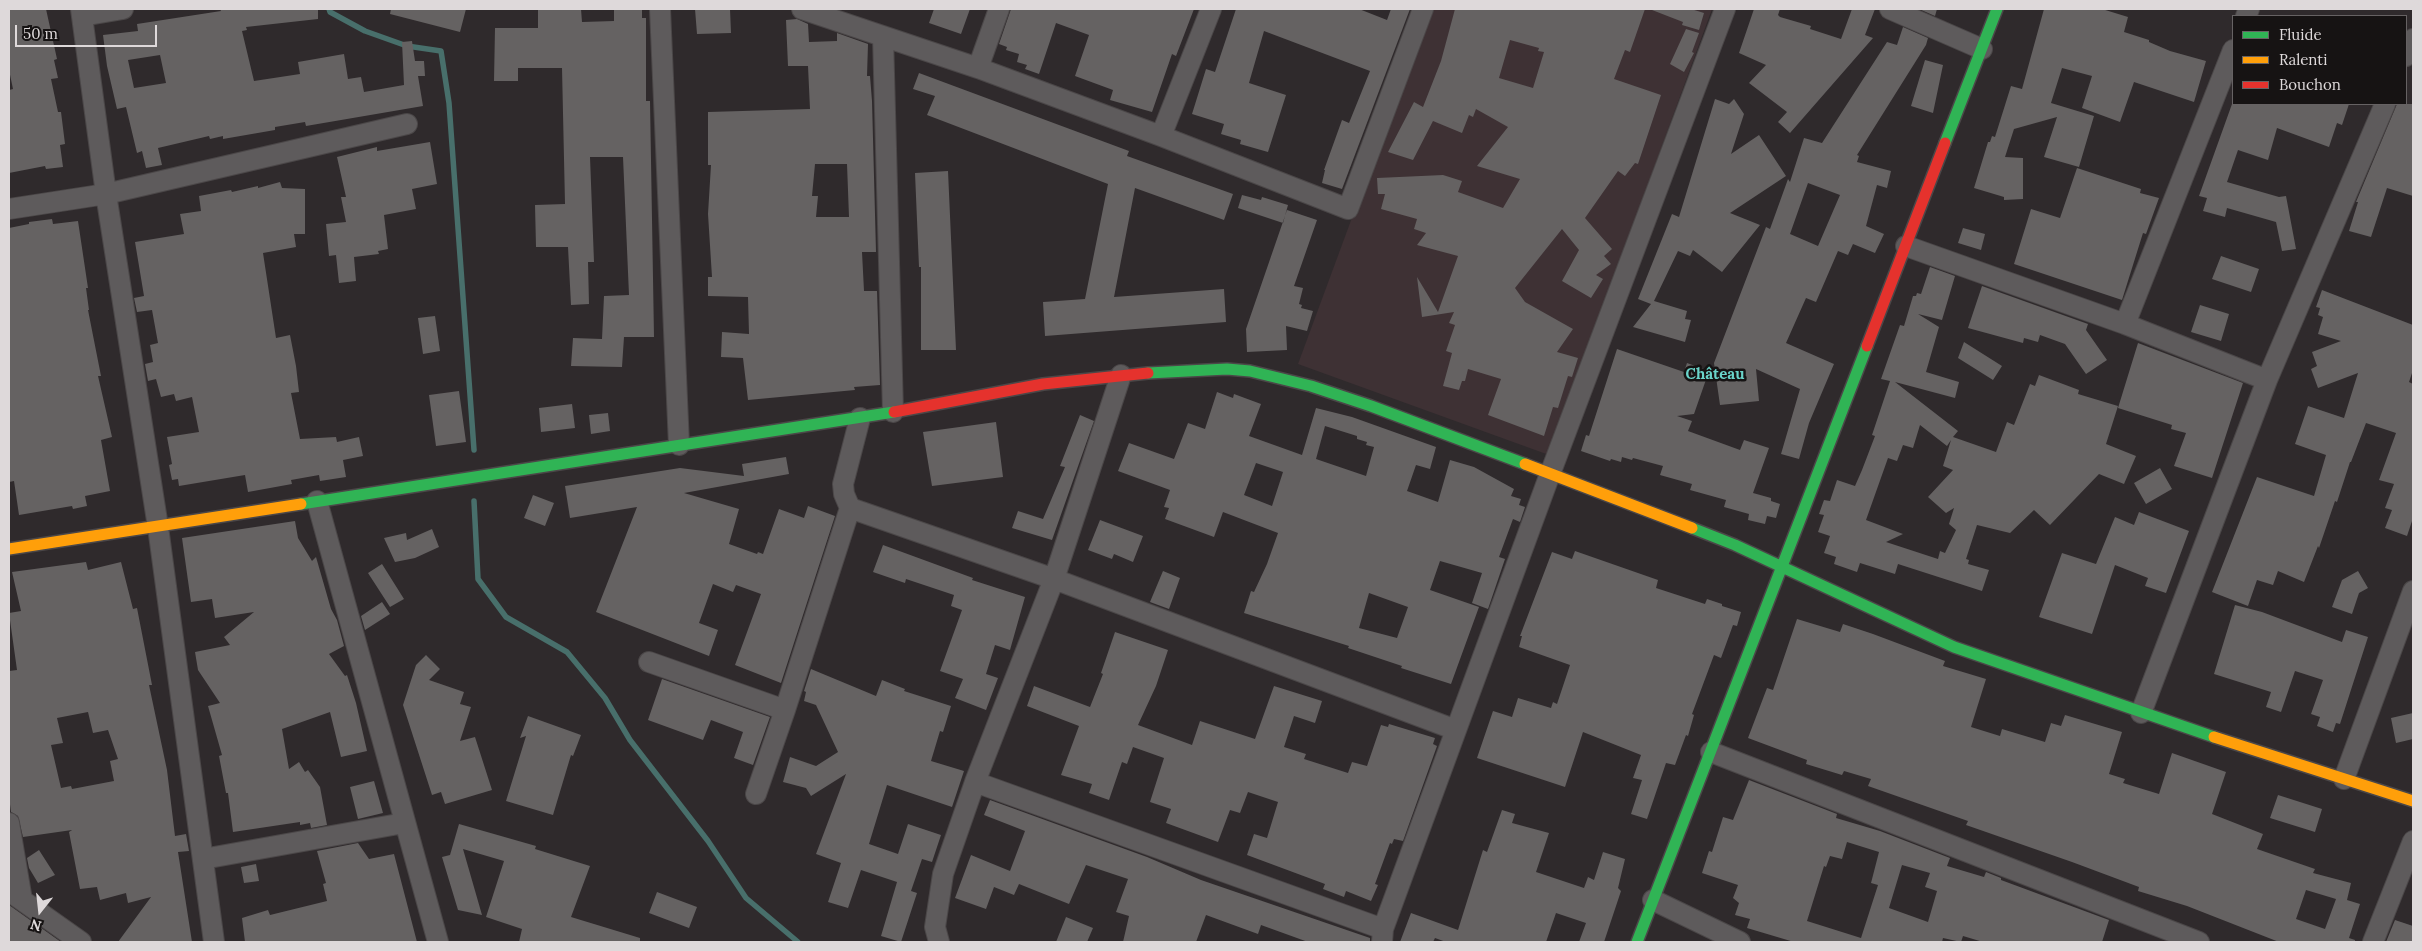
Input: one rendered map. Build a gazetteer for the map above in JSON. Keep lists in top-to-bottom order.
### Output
{
  "districts": ["Château"],
  "legend": ["Fluide", "Ralenti", "Bouchon"],
  "scale_bar": "50 m",
  "north": "bottom"
}
